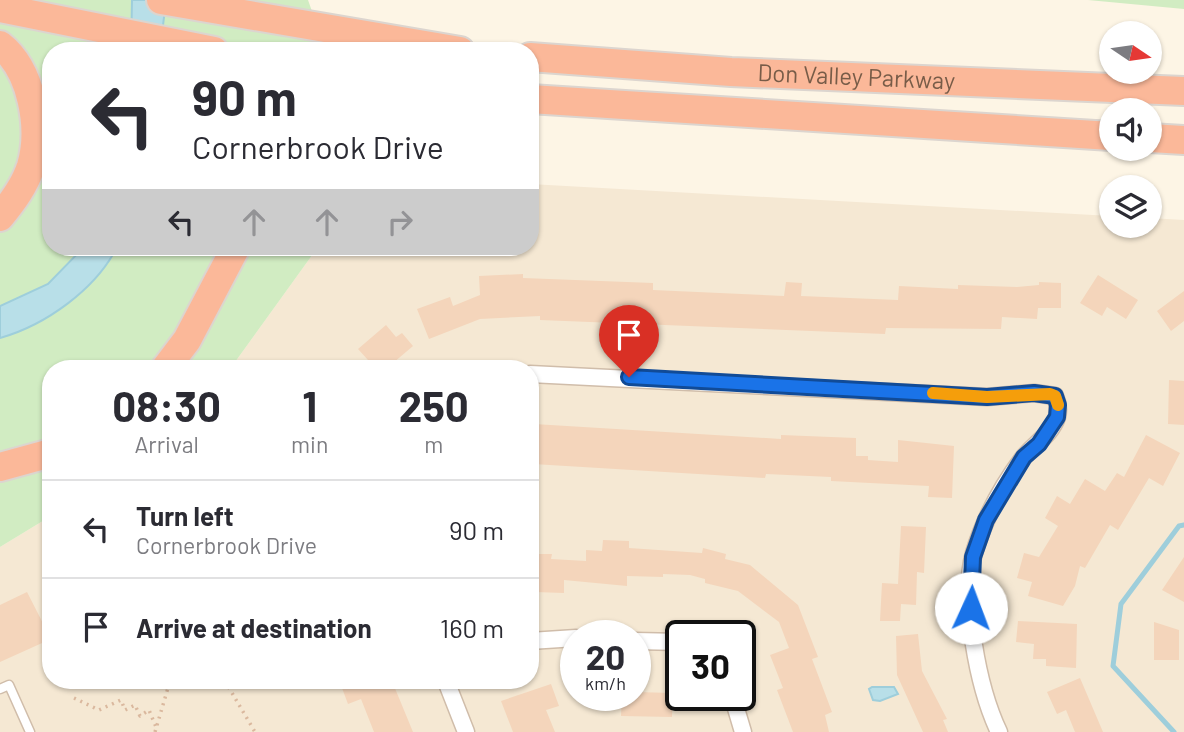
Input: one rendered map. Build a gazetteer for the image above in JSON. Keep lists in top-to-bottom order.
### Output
{
  "streets": {
    "highway": ["Don Valley Parkway"]
  },
  "north": "right",
  "page": {
    "turn": ["90 m", "Cornerbrook Drive"],
    "eta": [
      "08:30",
      "Arrival",
      "1",
      "min",
      "250",
      "m"
    ],
    "list": [
      {
        "name": "Turn left",
        "note": "Cornerbrook Drive",
        "value": "90 m"
      },
      {
        "name": "Arrive at destination",
        "value": "160 m"
      }
    ],
    "speed": "20 km/h",
    "limit": "30"
  }
}
